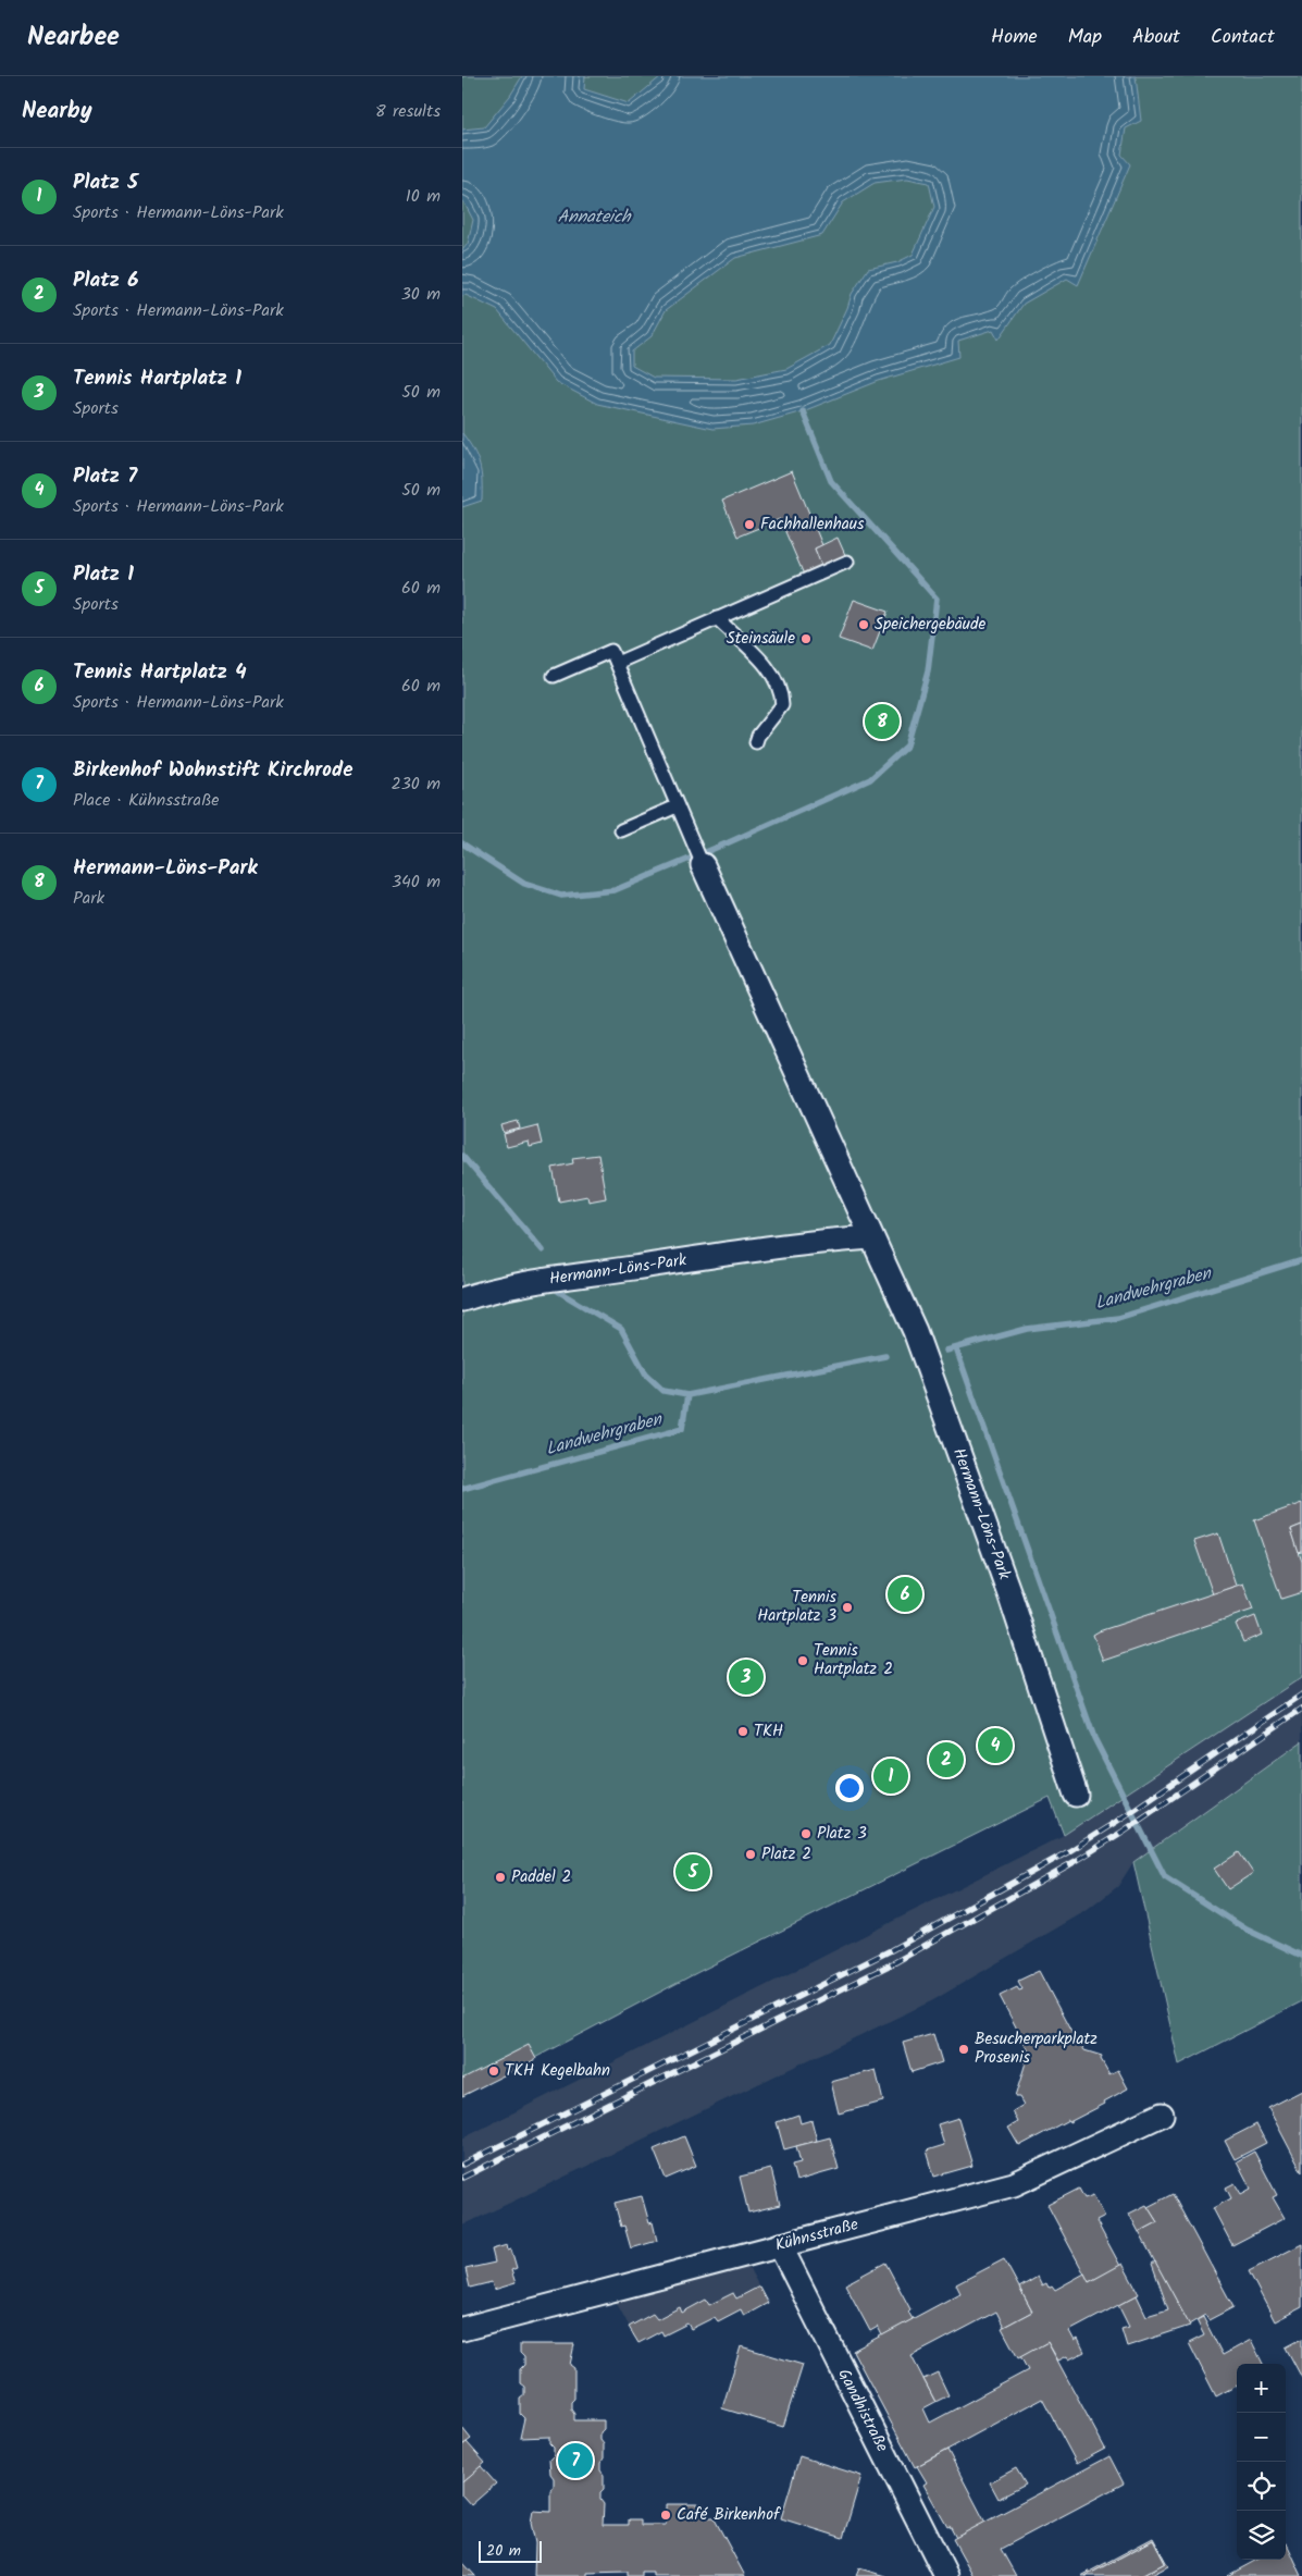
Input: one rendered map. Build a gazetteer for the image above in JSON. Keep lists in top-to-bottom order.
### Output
{
  "streets": {
    "street": ["Hermann-Löns-Park", "Kühnsstraße", "Gandhistraße"]
  },
  "crossings": [
    ["Kühnsstraße", "Gandhistraße"]
  ],
  "water": ["Annateich", "Landwehrgraben"],
  "places": [
    "Fachhallenhaus",
    "Speichergebäude",
    "Steinsäule",
    "Tennis Hartplatz 3",
    "Tennis Hartplatz 2",
    "TKH",
    "Platz 3",
    "Platz 2",
    "Paddel 2",
    "Besucherparkplatz Prosenis",
    "TKH Kegelbahn",
    "Café Birkenhof"
  ],
  "scale_bar": "20 m",
  "page": {
    "header": "Nearbee",
    "nav": [
      "Home",
      "Map",
      "About",
      "Contact"
    ],
    "heading": ["Nearby", "8 results"],
    "list": [
      {
        "mark": "1",
        "name": "Platz 5",
        "note": "Sports · Hermann-Löns-Park",
        "value": "10 m"
      },
      {
        "mark": "2",
        "name": "Platz 6",
        "note": "Sports · Hermann-Löns-Park",
        "value": "30 m"
      },
      {
        "mark": "3",
        "name": "Tennis Hartplatz 1",
        "note": "Sports",
        "value": "50 m"
      },
      {
        "mark": "4",
        "name": "Platz 7",
        "note": "Sports · Hermann-Löns-Park",
        "value": "50 m"
      },
      {
        "mark": "5",
        "name": "Platz 1",
        "note": "Sports",
        "value": "60 m"
      },
      {
        "mark": "6",
        "name": "Tennis Hartplatz 4",
        "note": "Sports · Hermann-Löns-Park",
        "value": "60 m"
      },
      {
        "mark": "7",
        "name": "Birkenhof Wohnstift Kirchrode",
        "note": "Place · Kühnsstraße",
        "value": "230 m"
      },
      {
        "mark": "8",
        "name": "Hermann-Löns-Park",
        "note": "Park",
        "value": "340 m"
      }
    ],
    "pins": [
      "8",
      "6",
      "3",
      "4",
      "2",
      "1",
      "5",
      "7"
    ],
    "map_buttons": ["+", "−"],
    "scale": "20 m"
  }
}
